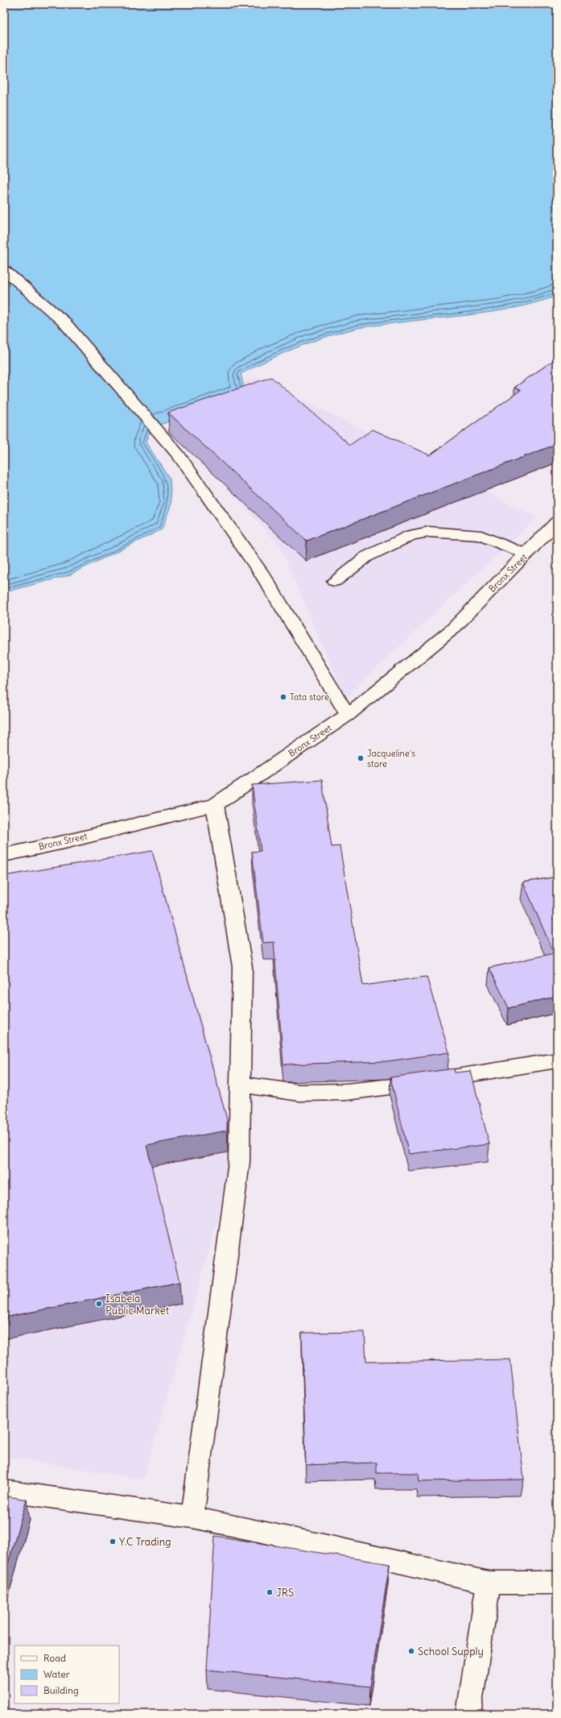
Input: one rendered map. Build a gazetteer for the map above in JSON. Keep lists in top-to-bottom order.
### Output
{
  "streets": {
    "street": ["Bronx Street"]
  },
  "places": [
    "Tata store",
    "Jacqueline's store",
    "Isabela Public Market",
    "Y.C Trading",
    "JRS",
    "School Supply"
  ],
  "legend": ["Road", "Water", "Building"]
}
